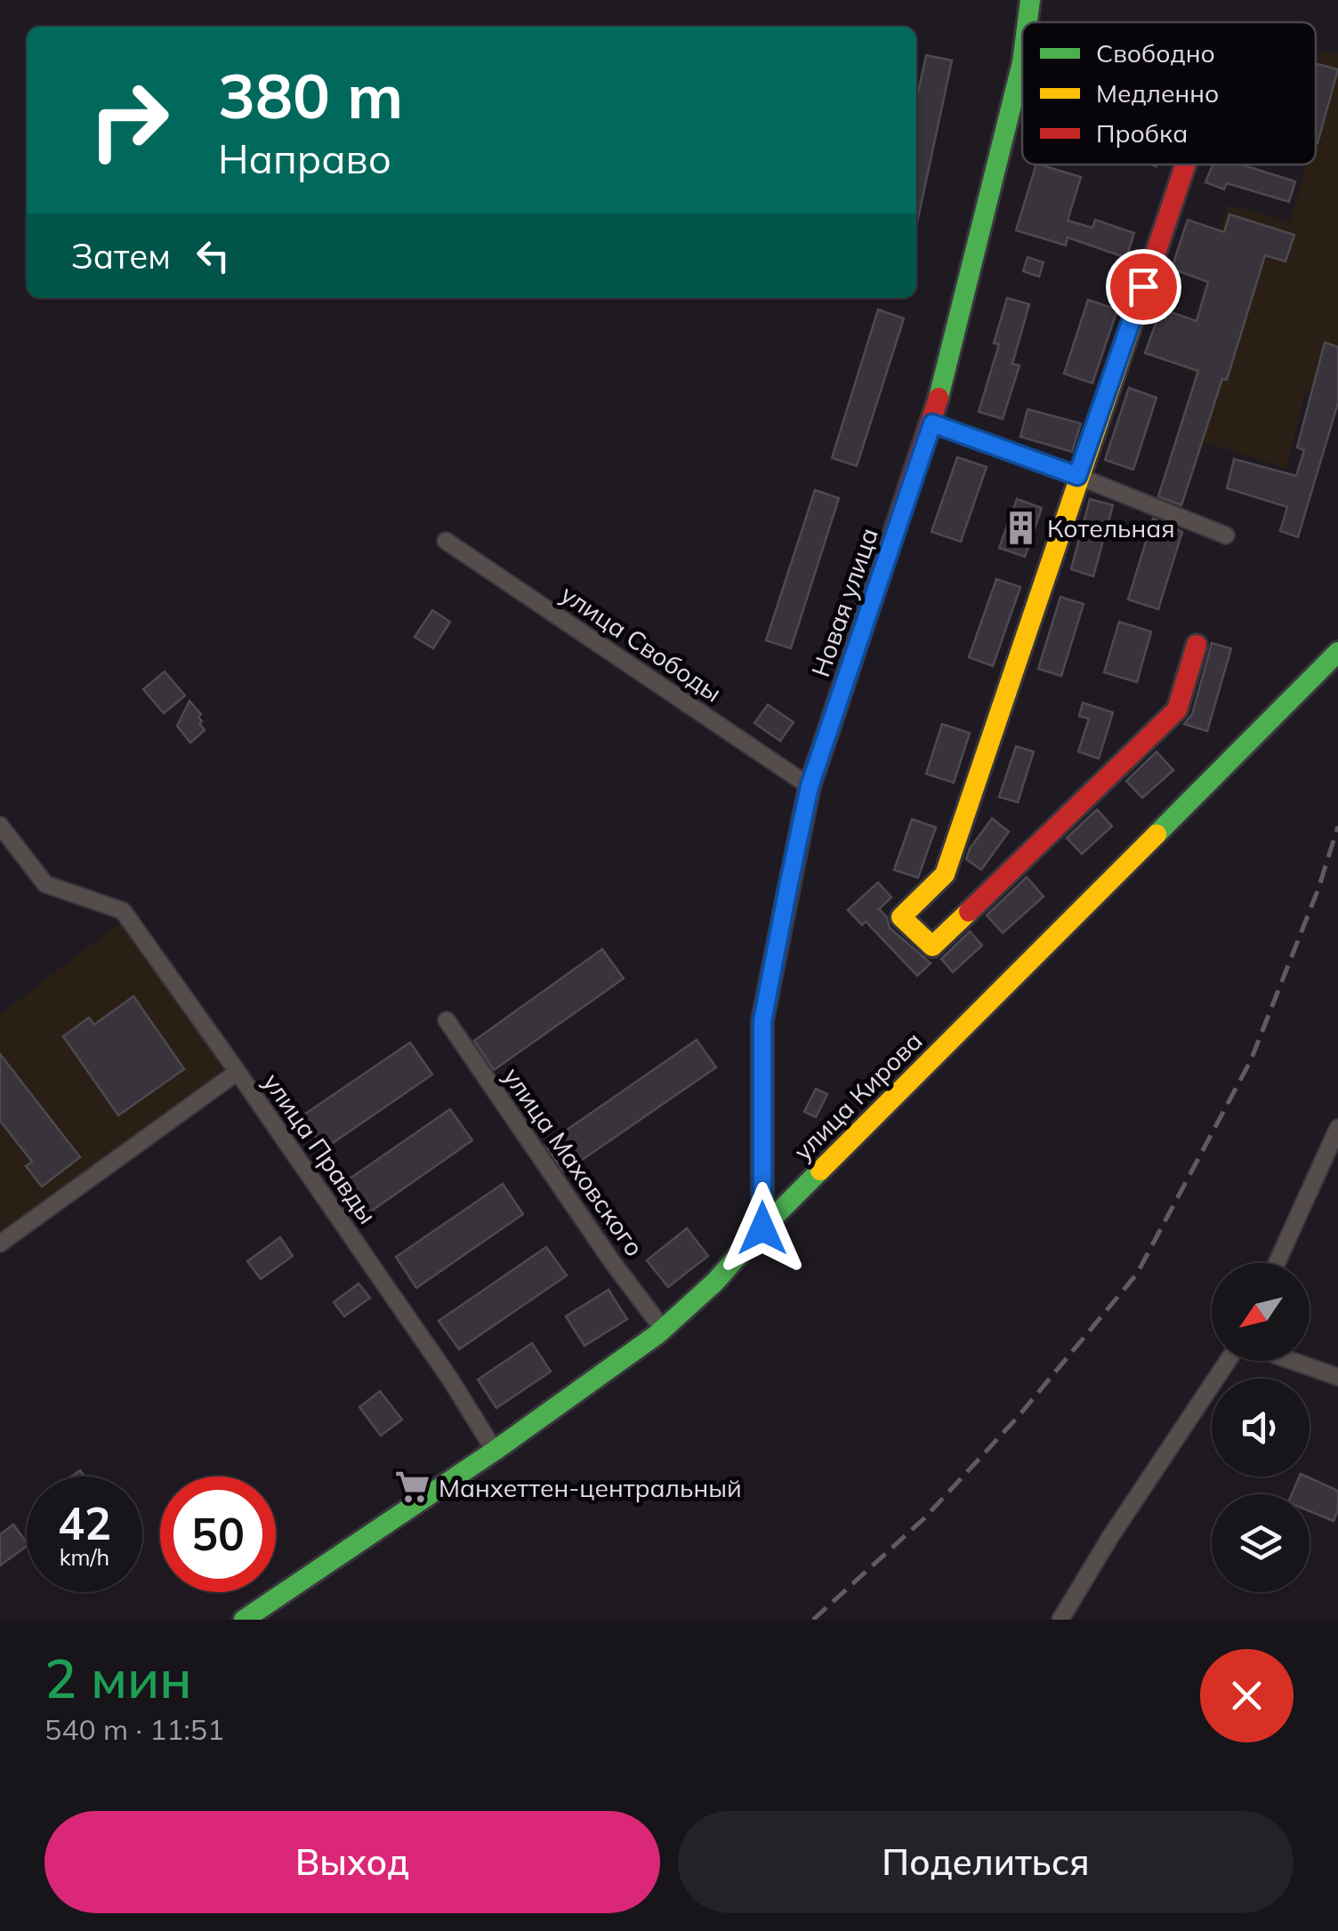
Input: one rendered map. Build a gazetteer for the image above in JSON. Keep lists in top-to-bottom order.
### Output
{
  "streets": {
    "main road": ["Новая улица", "улица Кирова"],
    "street": ["улица Свободы", "улица Правды", "улица Маховского"]
  },
  "crossings": [
    ["Новая улица", "улица Свободы"],
    ["Новая улица", "улица Кирова"],
    ["улица Кирова", "улица Правды"],
    ["улица Кирова", "улица Маховского"]
  ],
  "places": {
    "building": ["Котельная"],
    "supermarket": ["Манхеттен-центральный"]
  },
  "legend": ["Свободно", "Медленно", "Пробка"],
  "north": "bottom left",
  "page": {
    "turn": ["380 m", "Направо"],
    "then": "Затем",
    "speed": "42 km/h",
    "limit": "50",
    "heading": ["2 мин", "540 m · 11:51"],
    "buttons": ["Выход", "Поделиться"]
  }
}
